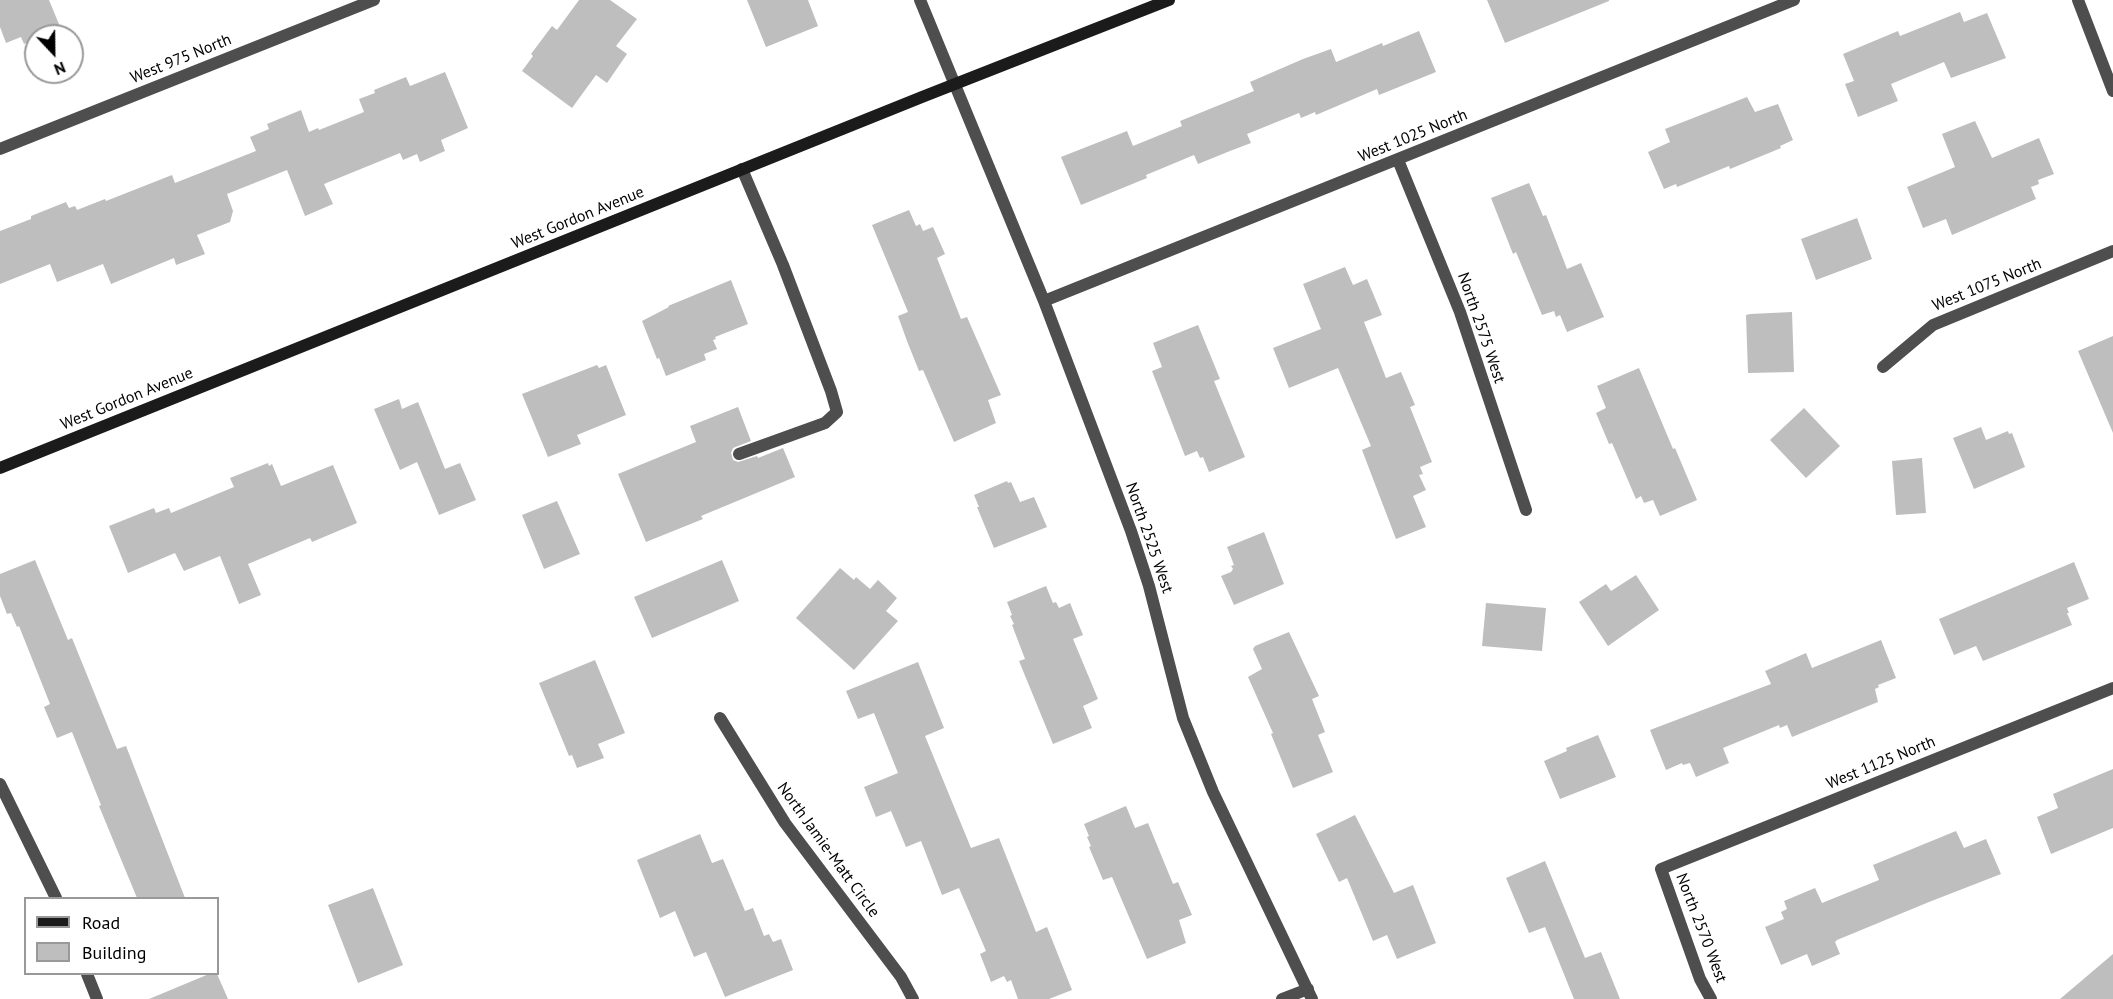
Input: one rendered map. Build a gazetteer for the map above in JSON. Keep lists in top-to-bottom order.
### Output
{
  "streets": {
    "main road": ["West Gordon Avenue"],
    "street": [
      "West 975 North",
      "West 1025 North",
      "West 1075 North",
      "North 2575 West",
      "North 2525 West",
      "West 1125 North",
      "North Jamie-Matt Circle",
      "North 2570 West"
    ]
  },
  "crossings": [
    ["West 1025 North", "North 2575 West"],
    ["West 1025 North", "North 2525 West"],
    ["West Gordon Avenue", "North 2525 West"],
    ["West 1125 North", "North 2570 West"]
  ],
  "legend": ["Road", "Building"],
  "north": "bottom"
}
